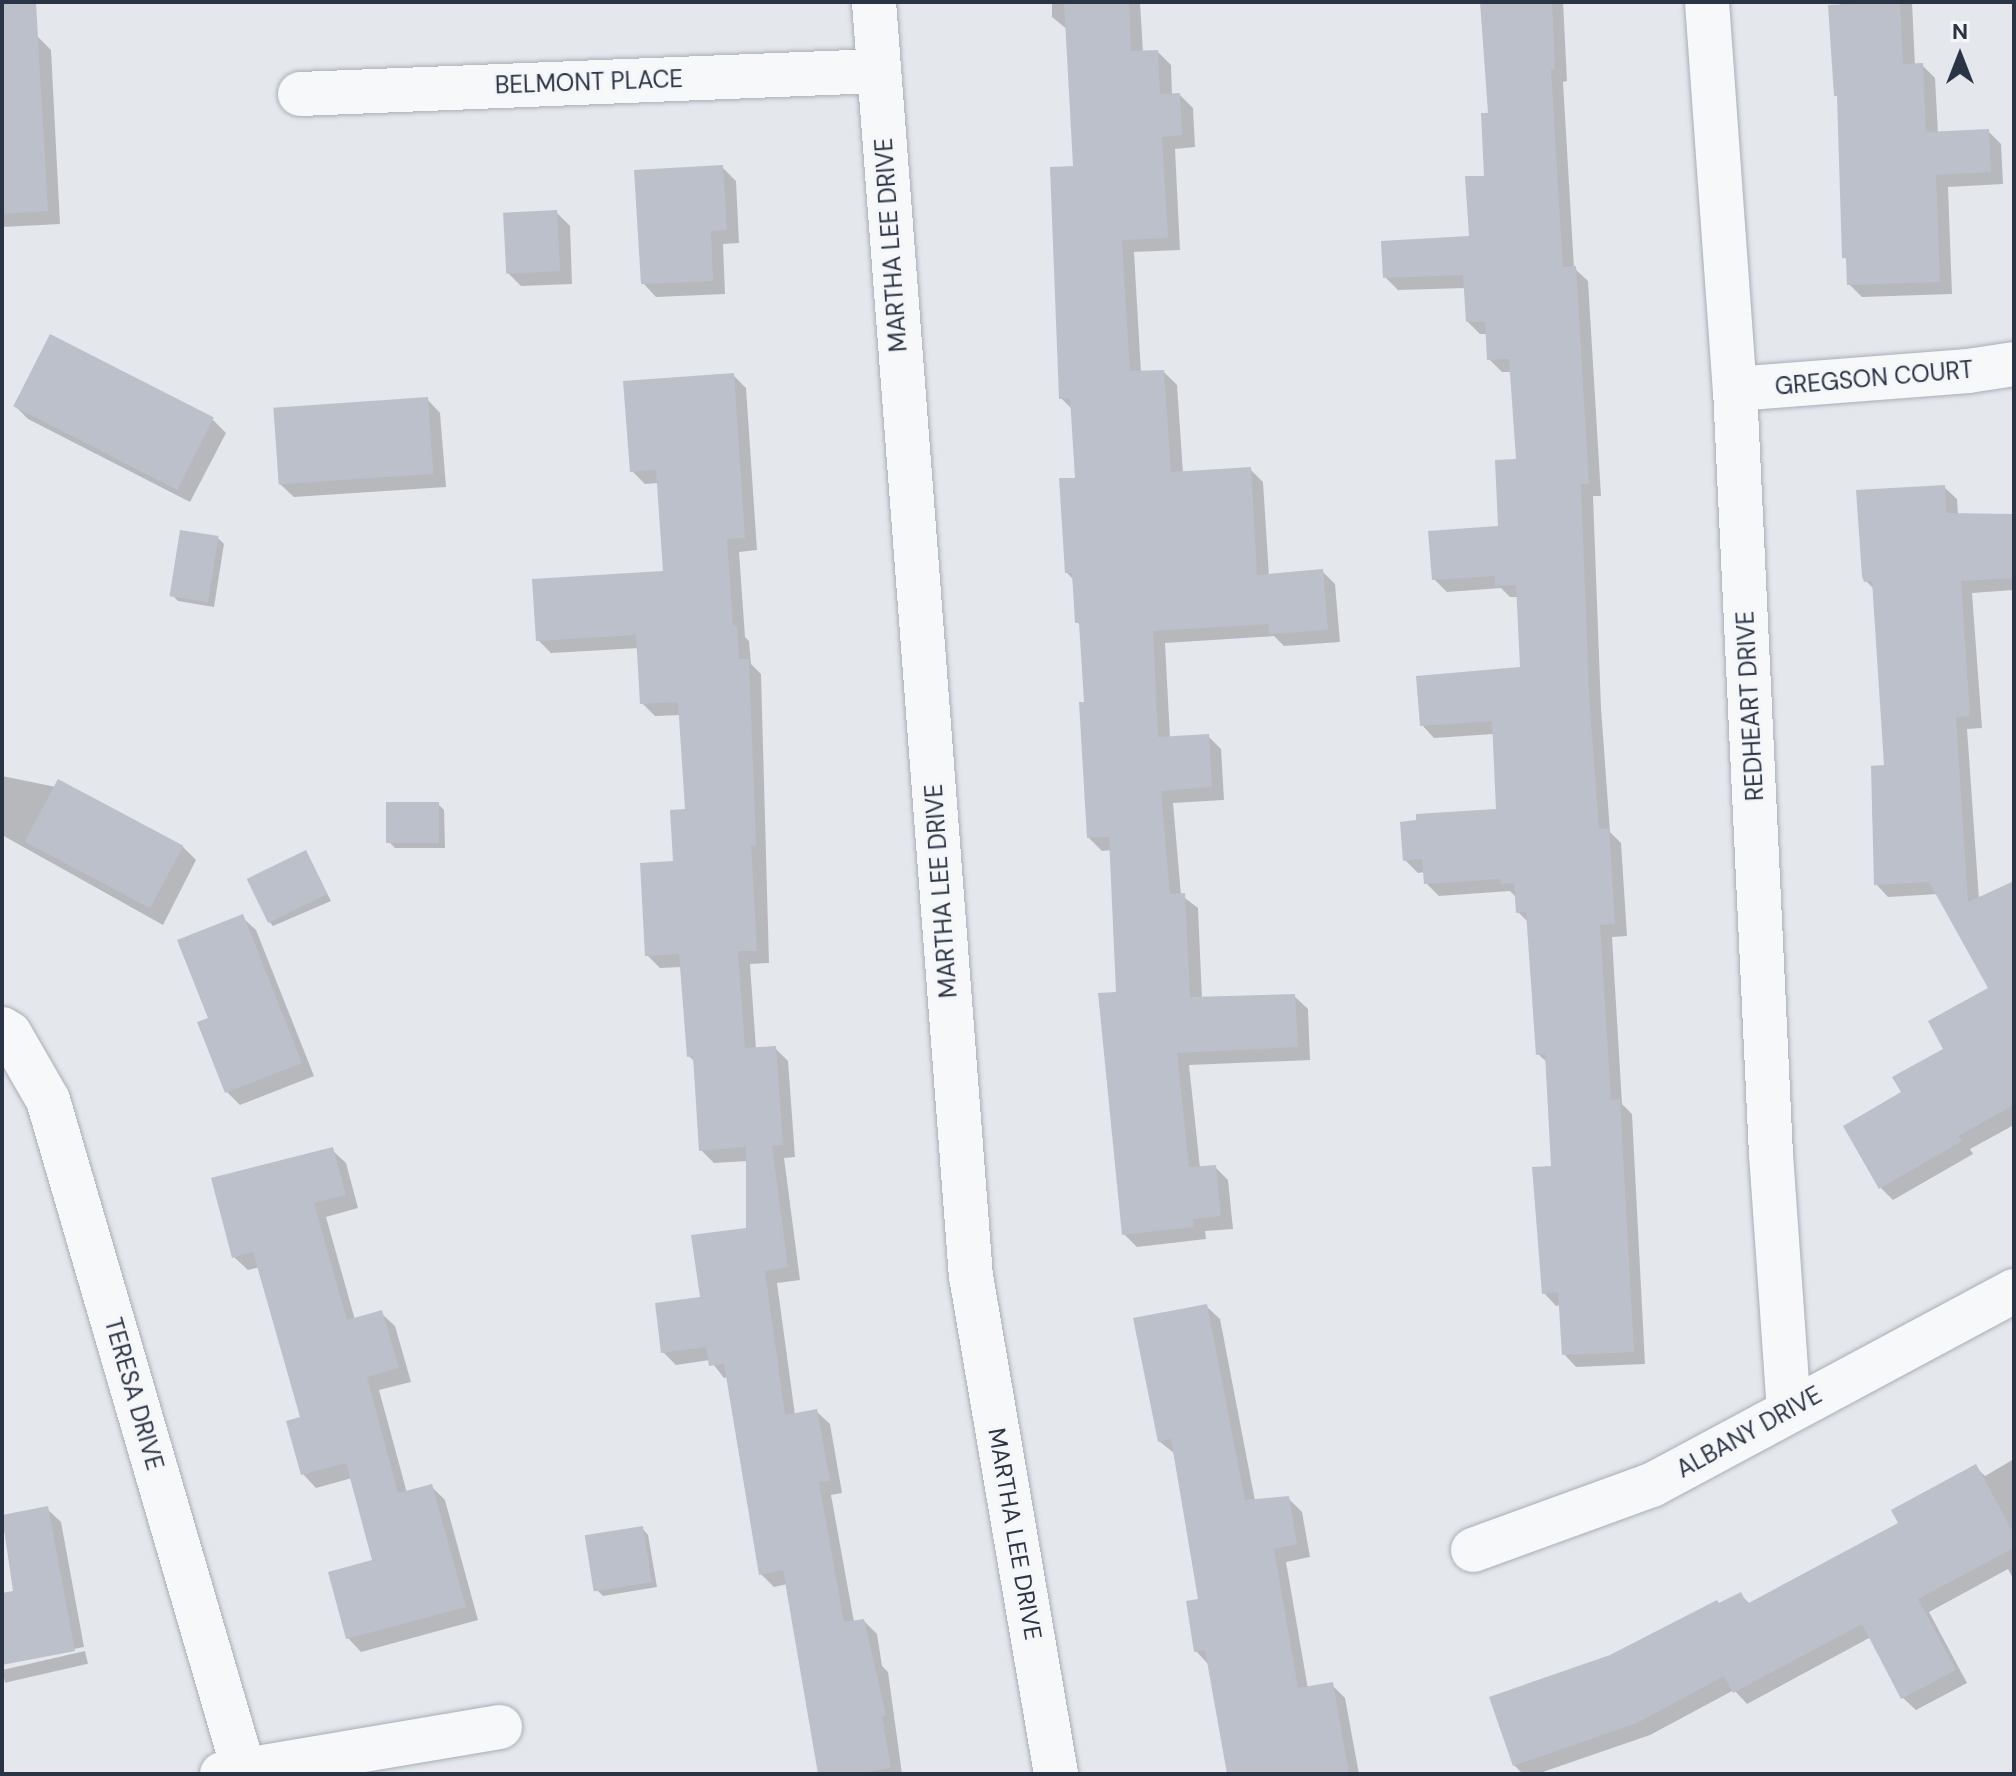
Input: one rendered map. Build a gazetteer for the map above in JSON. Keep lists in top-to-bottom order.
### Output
{
  "streets": {
    "street": [
      "BELMONT PLACE",
      "MARTHA LEE DRIVE",
      "GREGSON COURT",
      "REDHEART DRIVE",
      "TERESA DRIVE",
      "ALBANY DRIVE"
    ]
  },
  "crossings": [
    ["BELMONT PLACE", "MARTHA LEE DRIVE"],
    ["GREGSON COURT", "REDHEART DRIVE"],
    ["REDHEART DRIVE", "ALBANY DRIVE"]
  ],
  "north": "top"
}
